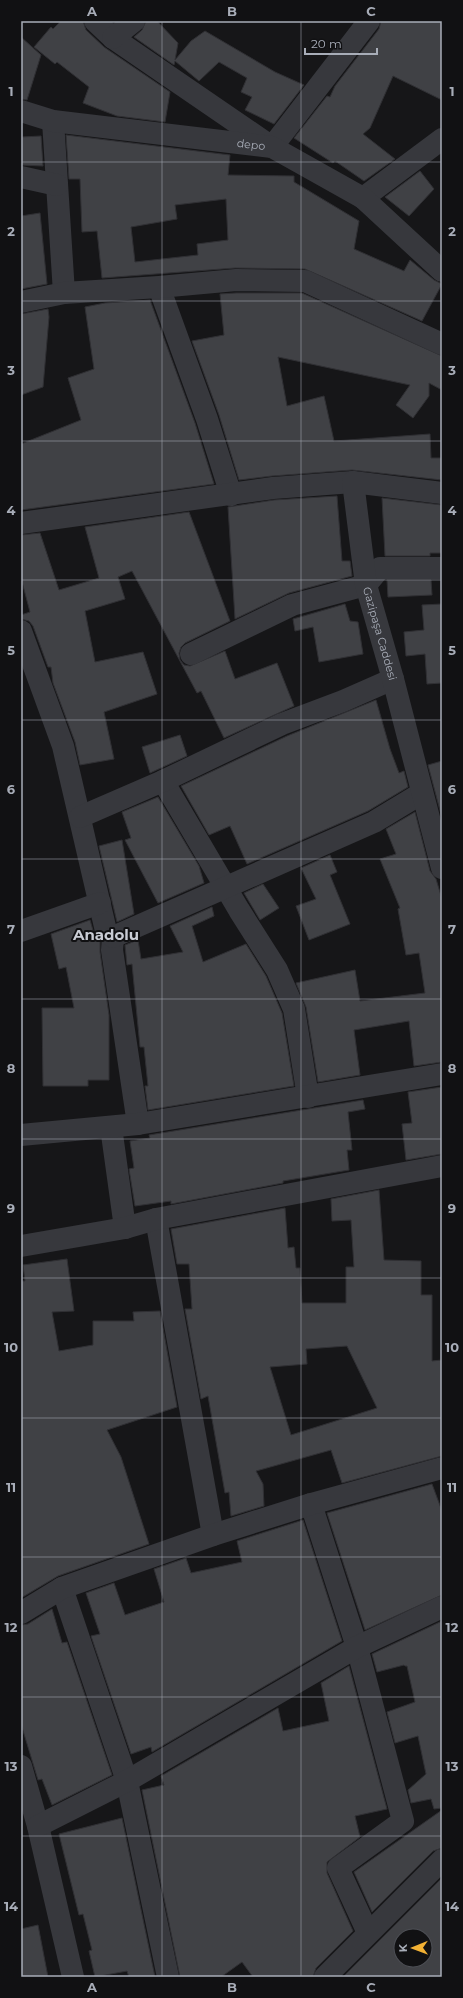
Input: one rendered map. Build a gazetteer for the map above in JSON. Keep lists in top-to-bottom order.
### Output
{
  "streets": {
    "street": ["depo", "Gazipaşa Caddesi"]
  },
  "districts": ["Anadolu"],
  "scale_bar": "20 m",
  "north": "left",
  "grid": {
    "columns": ["A", "B", "C"],
    "rows": [
      "1",
      "2",
      "3",
      "4",
      "5",
      "6",
      "7",
      "8",
      "9",
      "10",
      "11",
      "12",
      "13",
      "14"
    ]
  }
}
